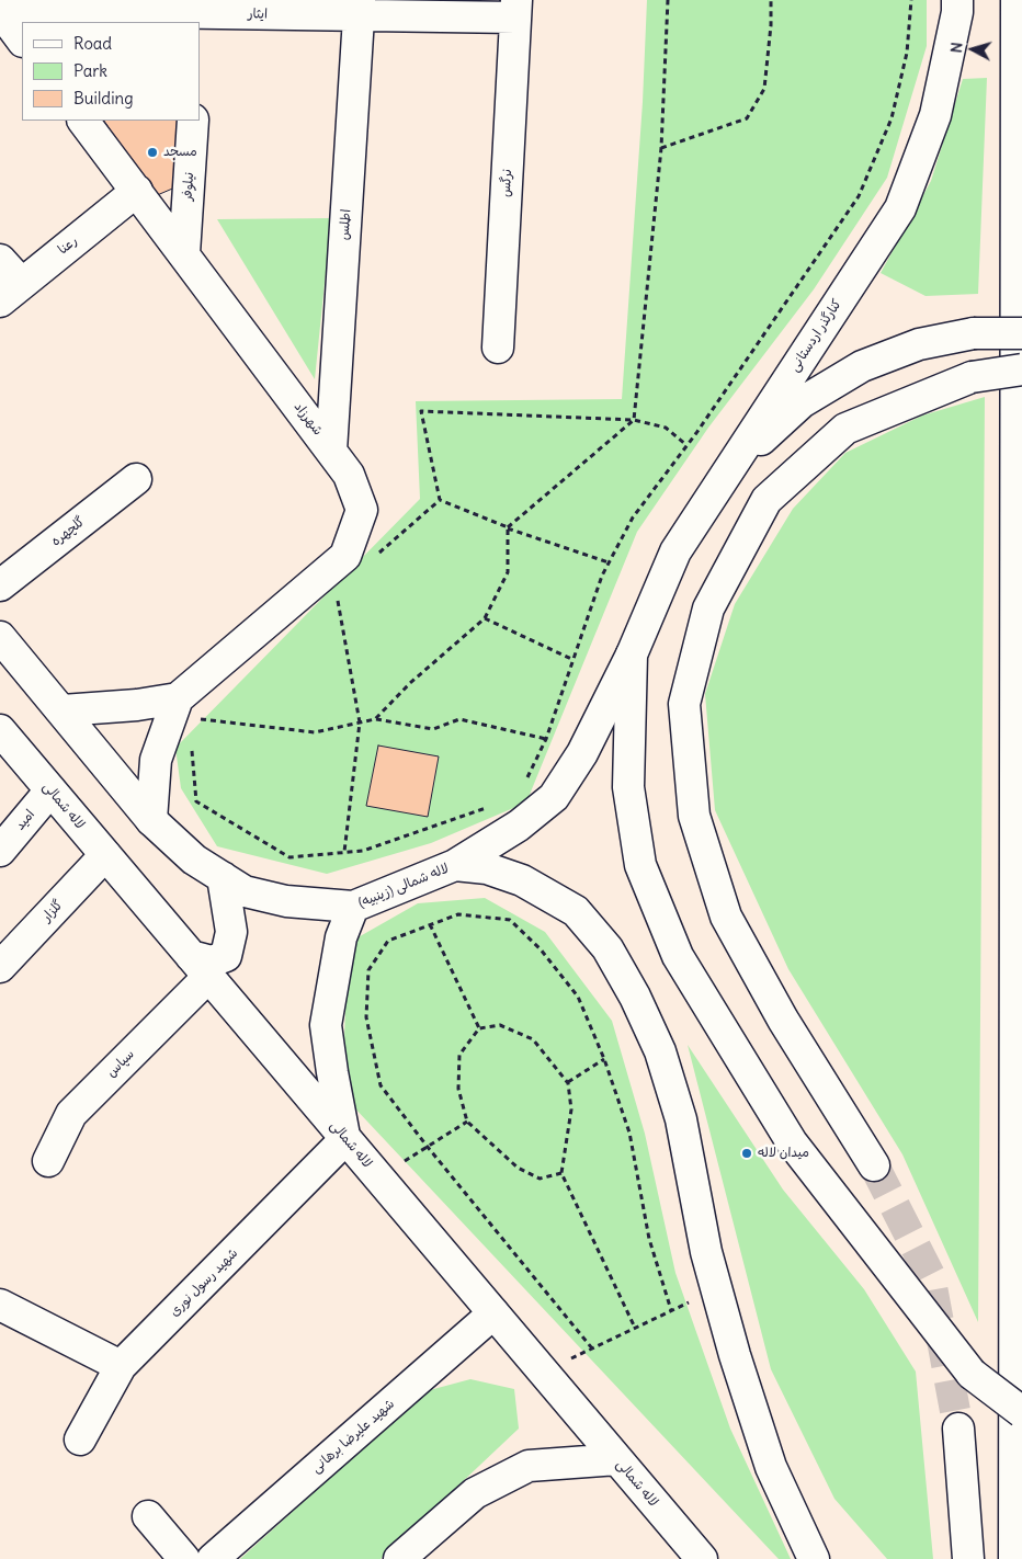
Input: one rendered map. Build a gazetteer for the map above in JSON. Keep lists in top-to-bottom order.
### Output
{
  "streets": {
    "main road": [
      "ایثار",
      "نرگس",
      "نیلوفر",
      "اطلس",
      "رعنا",
      "کنارگذر اردستانی",
      "شهرزاد",
      "گلچهره",
      "لاله شمالی",
      "امید",
      "لاله شمالی (زینبیه)",
      "گلزار",
      "سپاس",
      "شهید رسول نوری",
      "شهید علیرضا برهانی"
    ]
  },
  "crossings": [
    ["ایثار", "نرگس"],
    ["ایثار", "اطلس"],
    ["نیلوفر", "شهرزاد"],
    ["اطلس", "شهرزاد"],
    ["رعنا", "شهرزاد"],
    ["کنارگذر اردستانی", "لاله شمالی (زینبیه)"],
    ["لاله شمالی", "امید"],
    ["لاله شمالی", "گلزار"],
    ["لاله شمالی", "سپاس"],
    ["لاله شمالی", "شهید رسول نوری"],
    ["لاله شمالی", "شهید علیرضا برهانی"]
  ],
  "places": ["مسجد", "میدان لاله"],
  "legend": ["Road", "Park", "Building"],
  "north": "left"
}
